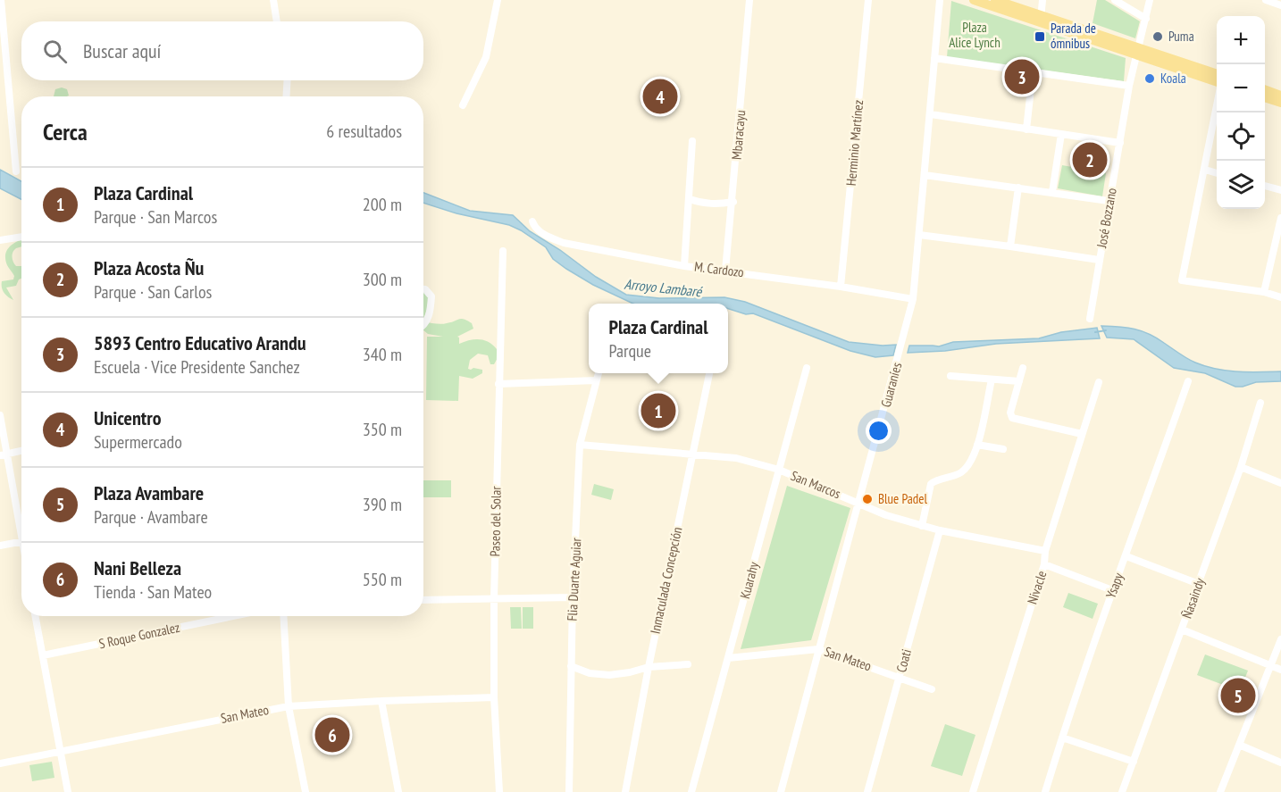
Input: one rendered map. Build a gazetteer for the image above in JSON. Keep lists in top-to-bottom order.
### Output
{
  "streets": {
    "street": [
      "Mbaracayu",
      "Herminio Martínez",
      "José Bozzano",
      "M. Cardozo",
      "Guaraníes",
      "San Marcos",
      "Paseo del Solar",
      "Flia Duarte Aguiar",
      "Inmaculada Concepción",
      "Kuarahy",
      "Ysapy",
      "Nivacle",
      "Ñasaindy",
      "S Roque Gonzalez",
      "San Mateo",
      "Coati"
    ]
  },
  "crossings": [
    ["Mbaracayu", "M. Cardozo"],
    ["Herminio Martínez", "M. Cardozo"],
    ["M. Cardozo", "Guaraníes"],
    ["Guaraníes", "San Marcos"],
    ["Guaraníes", "San Mateo"],
    ["San Marcos", "Flia Duarte Aguiar"],
    ["San Marcos", "Inmaculada Concepción"],
    ["San Marcos", "Kuarahy"],
    ["San Marcos", "Nivacle"],
    ["San Marcos", "Coati"],
    ["Paseo del Solar", "San Mateo"],
    ["Kuarahy", "San Mateo"],
    ["San Mateo", "Coati"]
  ],
  "water": ["Arroyo Lambaré"],
  "parks": ["Plaza Alice Lynch"],
  "places": {
    "transit": ["Parada de ómnibus"],
    "other": ["Puma", "Koala", "Blue Padel"]
  },
  "page": {
    "map_buttons": ["+", "−"],
    "search": "Buscar aquí",
    "pins": [
      "3",
      "4",
      "2",
      "1",
      "5",
      "6"
    ],
    "heading": ["Cerca", "6 resultados"],
    "list": [
      {
        "mark": "1",
        "name": "Plaza Cardinal",
        "note": "Parque · San Marcos",
        "value": "200 m"
      },
      {
        "mark": "2",
        "name": "Plaza Acosta Ñu",
        "note": "Parque · San Carlos",
        "value": "300 m"
      },
      {
        "mark": "3",
        "name": "5893 Centro Educativo Arandu",
        "note": "Escuela · Vice Presidente Sanchez",
        "value": "340 m"
      },
      {
        "mark": "4",
        "name": "Unicentro",
        "note": "Supermercado",
        "value": "350 m"
      },
      {
        "mark": "5",
        "name": "Plaza Avambare",
        "note": "Parque · Avambare",
        "value": "390 m"
      },
      {
        "mark": "6",
        "name": "Nani Belleza",
        "note": "Tienda · San Mateo",
        "value": "550 m"
      }
    ],
    "popup": ["Plaza Cardinal", "Parque"]
  }
}
